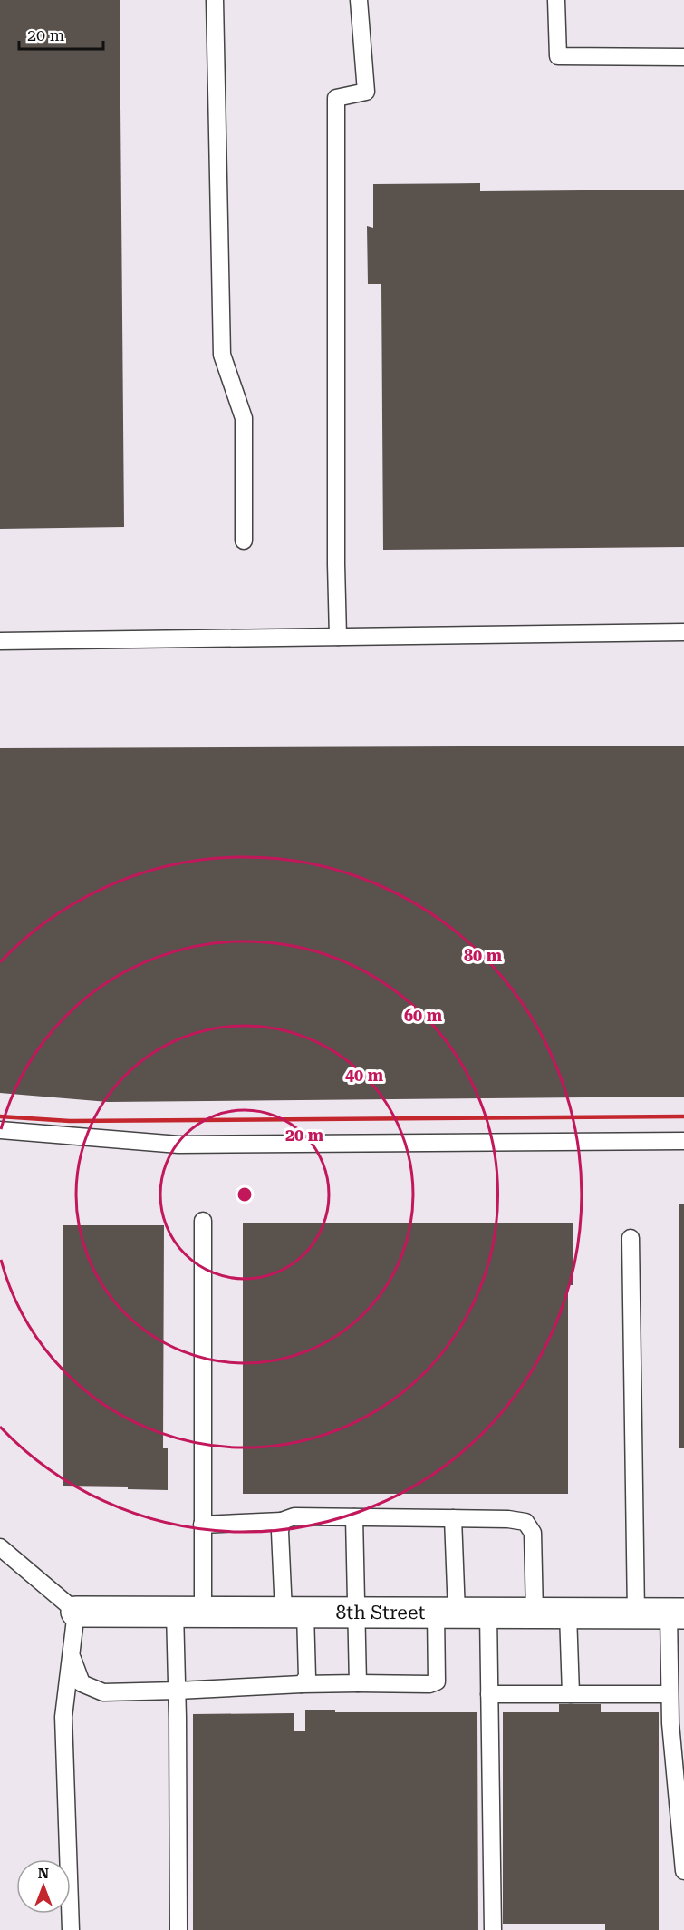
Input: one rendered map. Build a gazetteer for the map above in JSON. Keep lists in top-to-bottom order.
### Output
{
  "streets": {
    "street": ["8th Street"]
  },
  "scale_bar": "20 m",
  "north": "top",
  "rings": [
    "80 m",
    "60 m",
    "40 m",
    "20 m"
  ]
}
